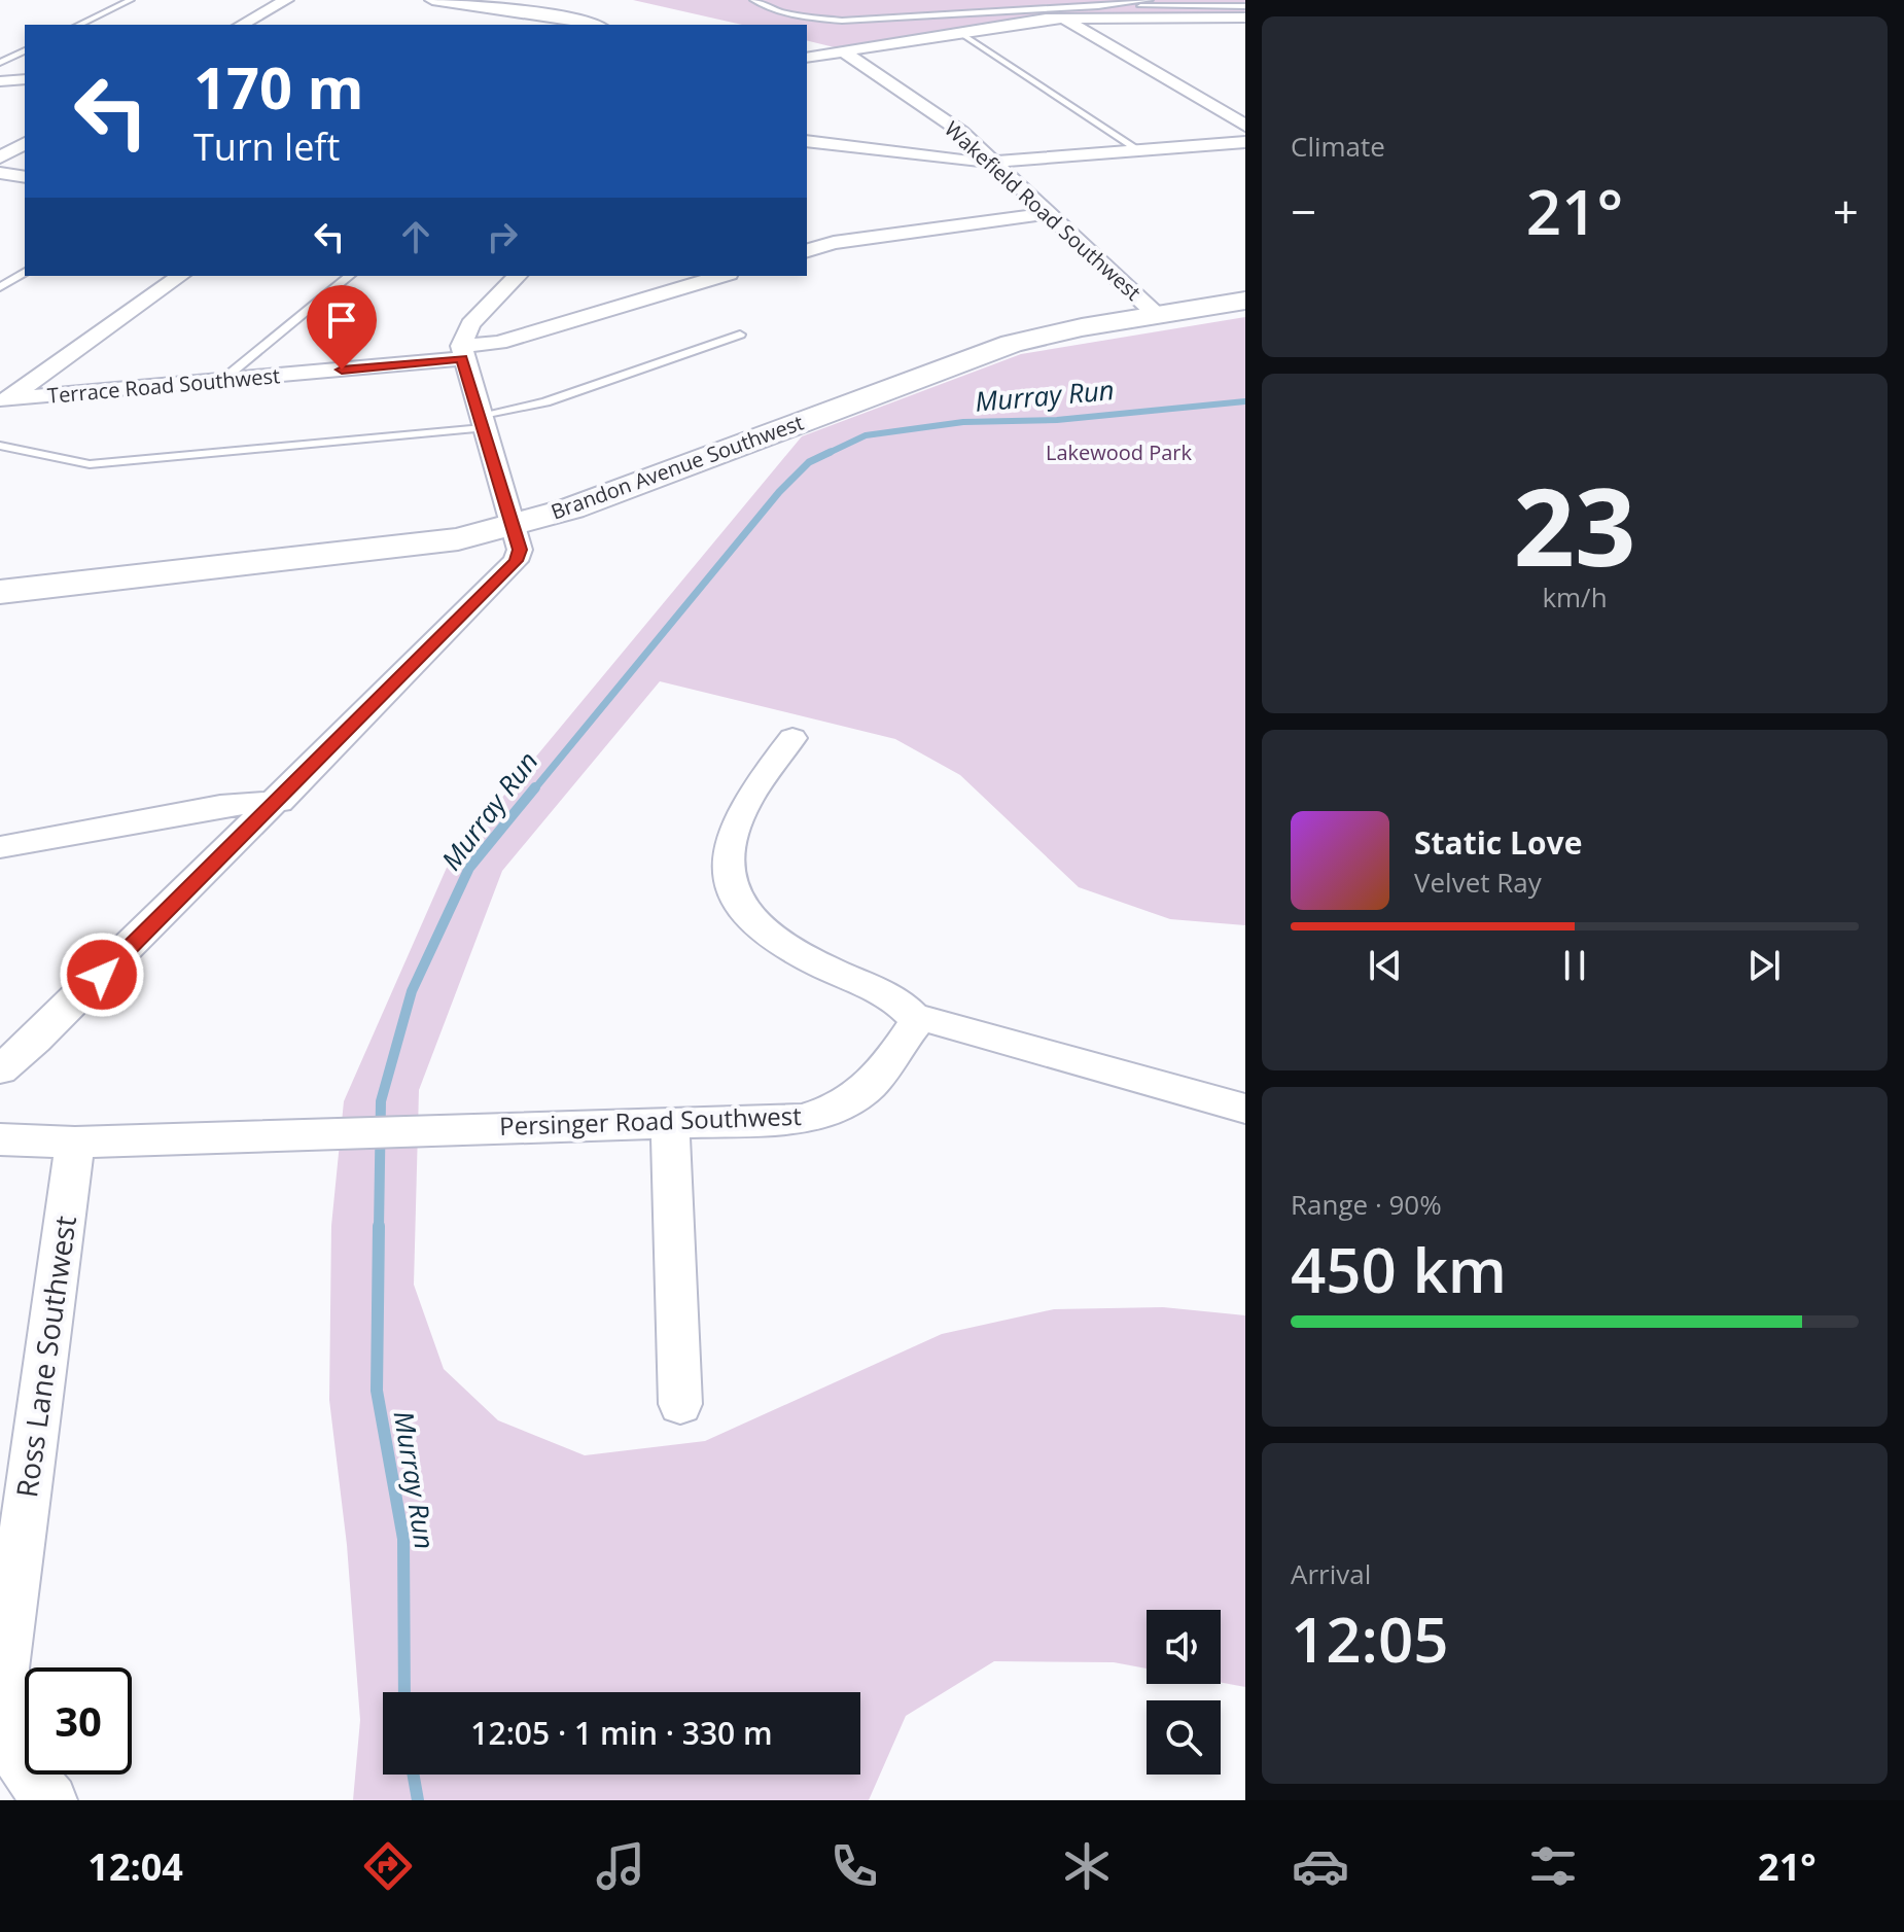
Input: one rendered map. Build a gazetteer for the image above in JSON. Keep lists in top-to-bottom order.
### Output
{
  "streets": {
    "main road": ["Brandon Avenue Southwest"],
    "street": [
      "Wakefield Road Southwest",
      "Terrace Road Southwest",
      "Persinger Road Southwest",
      "Ross Lane Southwest"
    ]
  },
  "crossings": [
    ["Wakefield Road Southwest", "Brandon Avenue Southwest"],
    ["Persinger Road Southwest", "Ross Lane Southwest"]
  ],
  "water": ["Murray Run"],
  "parks": ["Lakewood Park"],
  "page": {
    "tile": [
      "Climate",
      ["23", "km/h"],
      ["Range · 90%", "450 km"],
      ["Arrival", "12:05"]
    ],
    "turn": ["170 m", "Turn left"],
    "heat": ["−", "21°", "+"],
    "song": ["Static Love", "Velvet Ray"],
    "limit": "30",
    "trip": "12:05 · 1 min · 330 m",
    "tabs": ["12:04", "21°"]
  }
}
